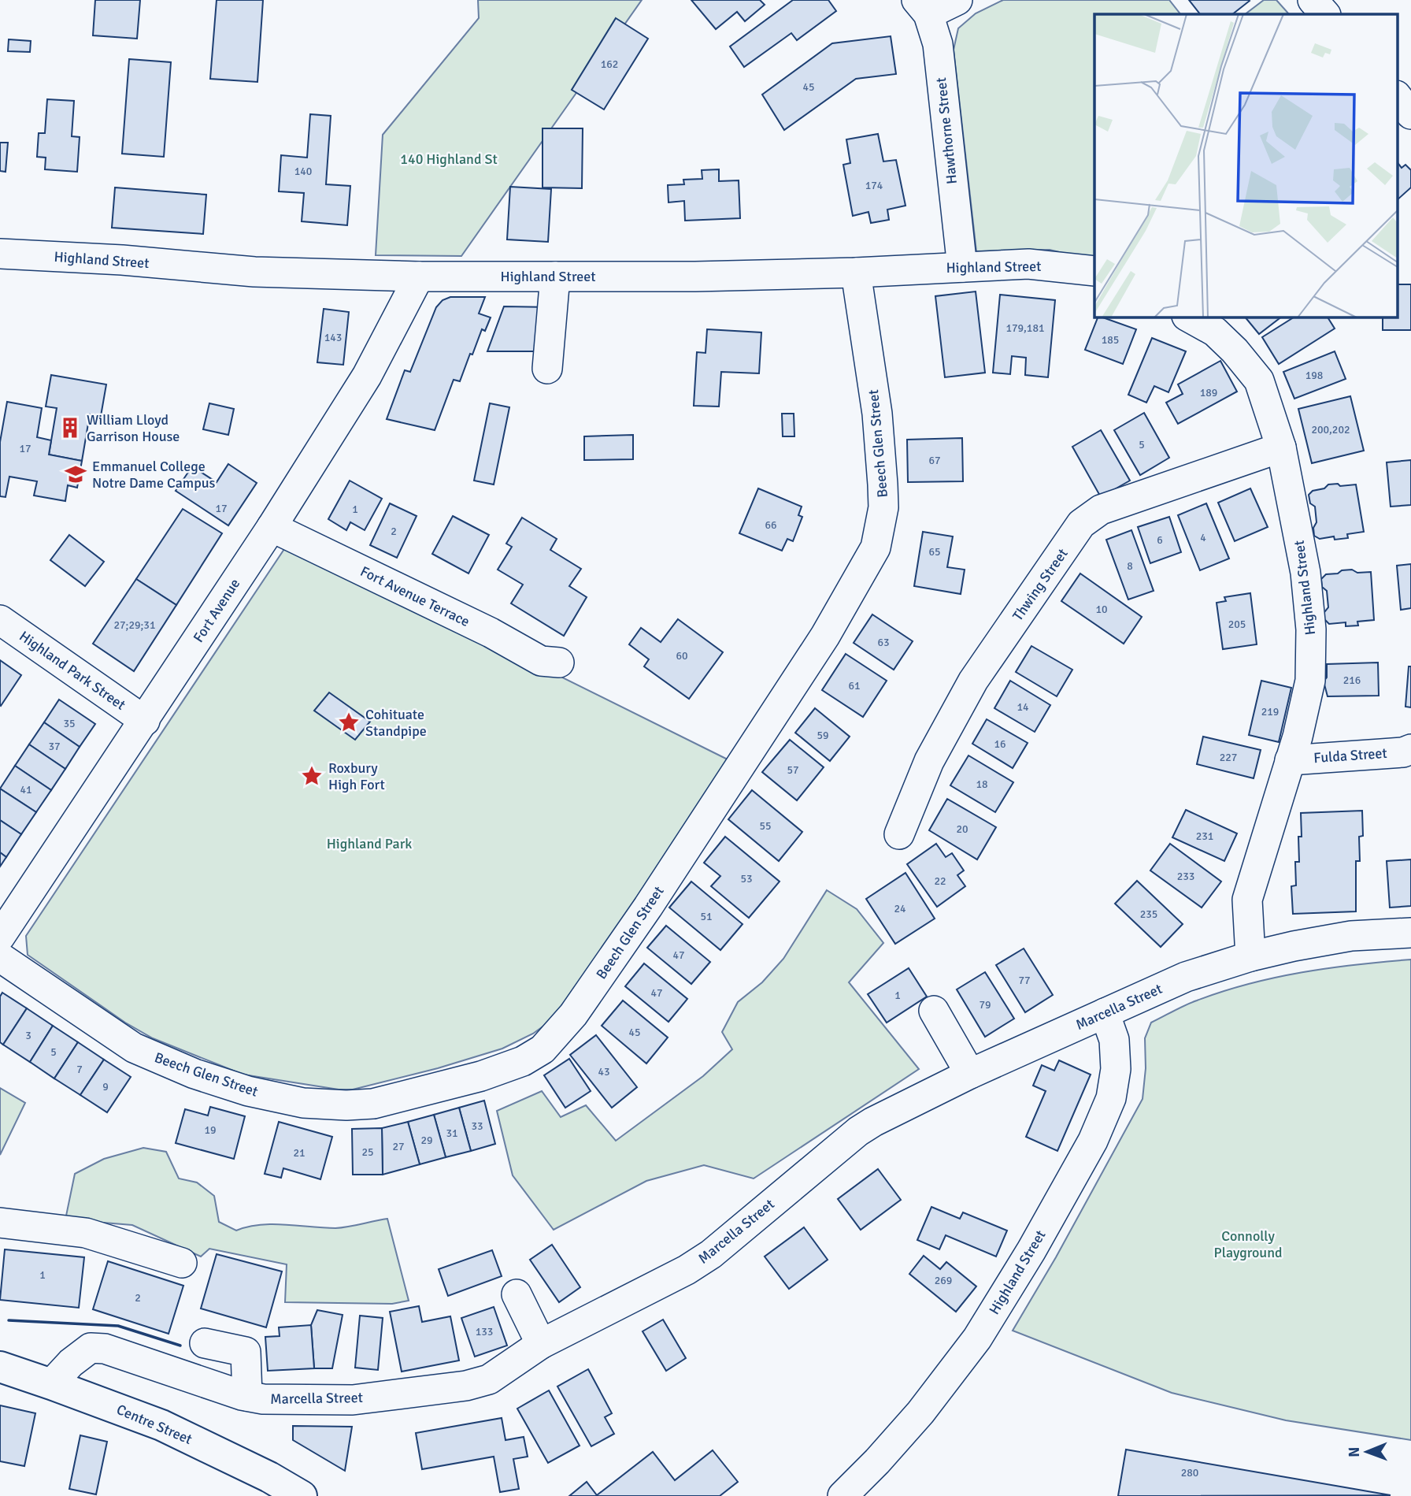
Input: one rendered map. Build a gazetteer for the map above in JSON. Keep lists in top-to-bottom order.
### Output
{
  "streets": {
    "main road": ["Centre Street"],
    "street": [
      "Hawthorne Street",
      "Highland Street",
      "Beech Glen Street",
      "Thwing Street",
      "Fort Avenue Terrace",
      "Fort Avenue",
      "Highland Park Street",
      "Fulda Street",
      "Marcella Street"
    ]
  },
  "crossings": [
    ["Hawthorne Street", "Highland Street"],
    ["Highland Street", "Beech Glen Street"],
    ["Highland Street", "Thwing Street"],
    ["Highland Street", "Fort Avenue"],
    ["Highland Street", "Fulda Street"],
    ["Highland Street", "Marcella Street"],
    ["Fort Avenue Terrace", "Fort Avenue"],
    ["Fort Avenue", "Highland Park Street"],
    ["Marcella Street", "Centre Street"]
  ],
  "parks": ["140 Highland St", "Highland Park", "Connolly Playground"],
  "places": {
    "building": ["William Lloyd Garrison House"],
    "school or university": ["Emmanuel College Notre Dame Campus"],
    "place": ["Cohituate Standpipe", "Roxbury High Fort"]
  },
  "house_numbers": [
    "162",
    "45",
    "140",
    "174",
    "179,181",
    "143",
    "185",
    "198",
    "189",
    "200,202",
    "5",
    "17",
    "67",
    "17",
    "1",
    "66",
    "2",
    "4",
    "6",
    "65",
    "8",
    "10",
    "205",
    "27;29;31",
    "63",
    "60",
    "216",
    "61",
    "14",
    "219",
    "35",
    "59",
    "16",
    "37",
    "227",
    "57",
    "18",
    "41",
    "55",
    "20",
    "231",
    "233",
    "53",
    "22",
    "24",
    "235",
    "51",
    "47",
    "77",
    "47",
    "1",
    "79",
    "45",
    "3",
    "5",
    "7",
    "43",
    "9",
    "33",
    "19",
    "31",
    "29",
    "27",
    "25",
    "21",
    "1",
    "269",
    "2",
    "133",
    "280"
  ],
  "north": "left"
}
